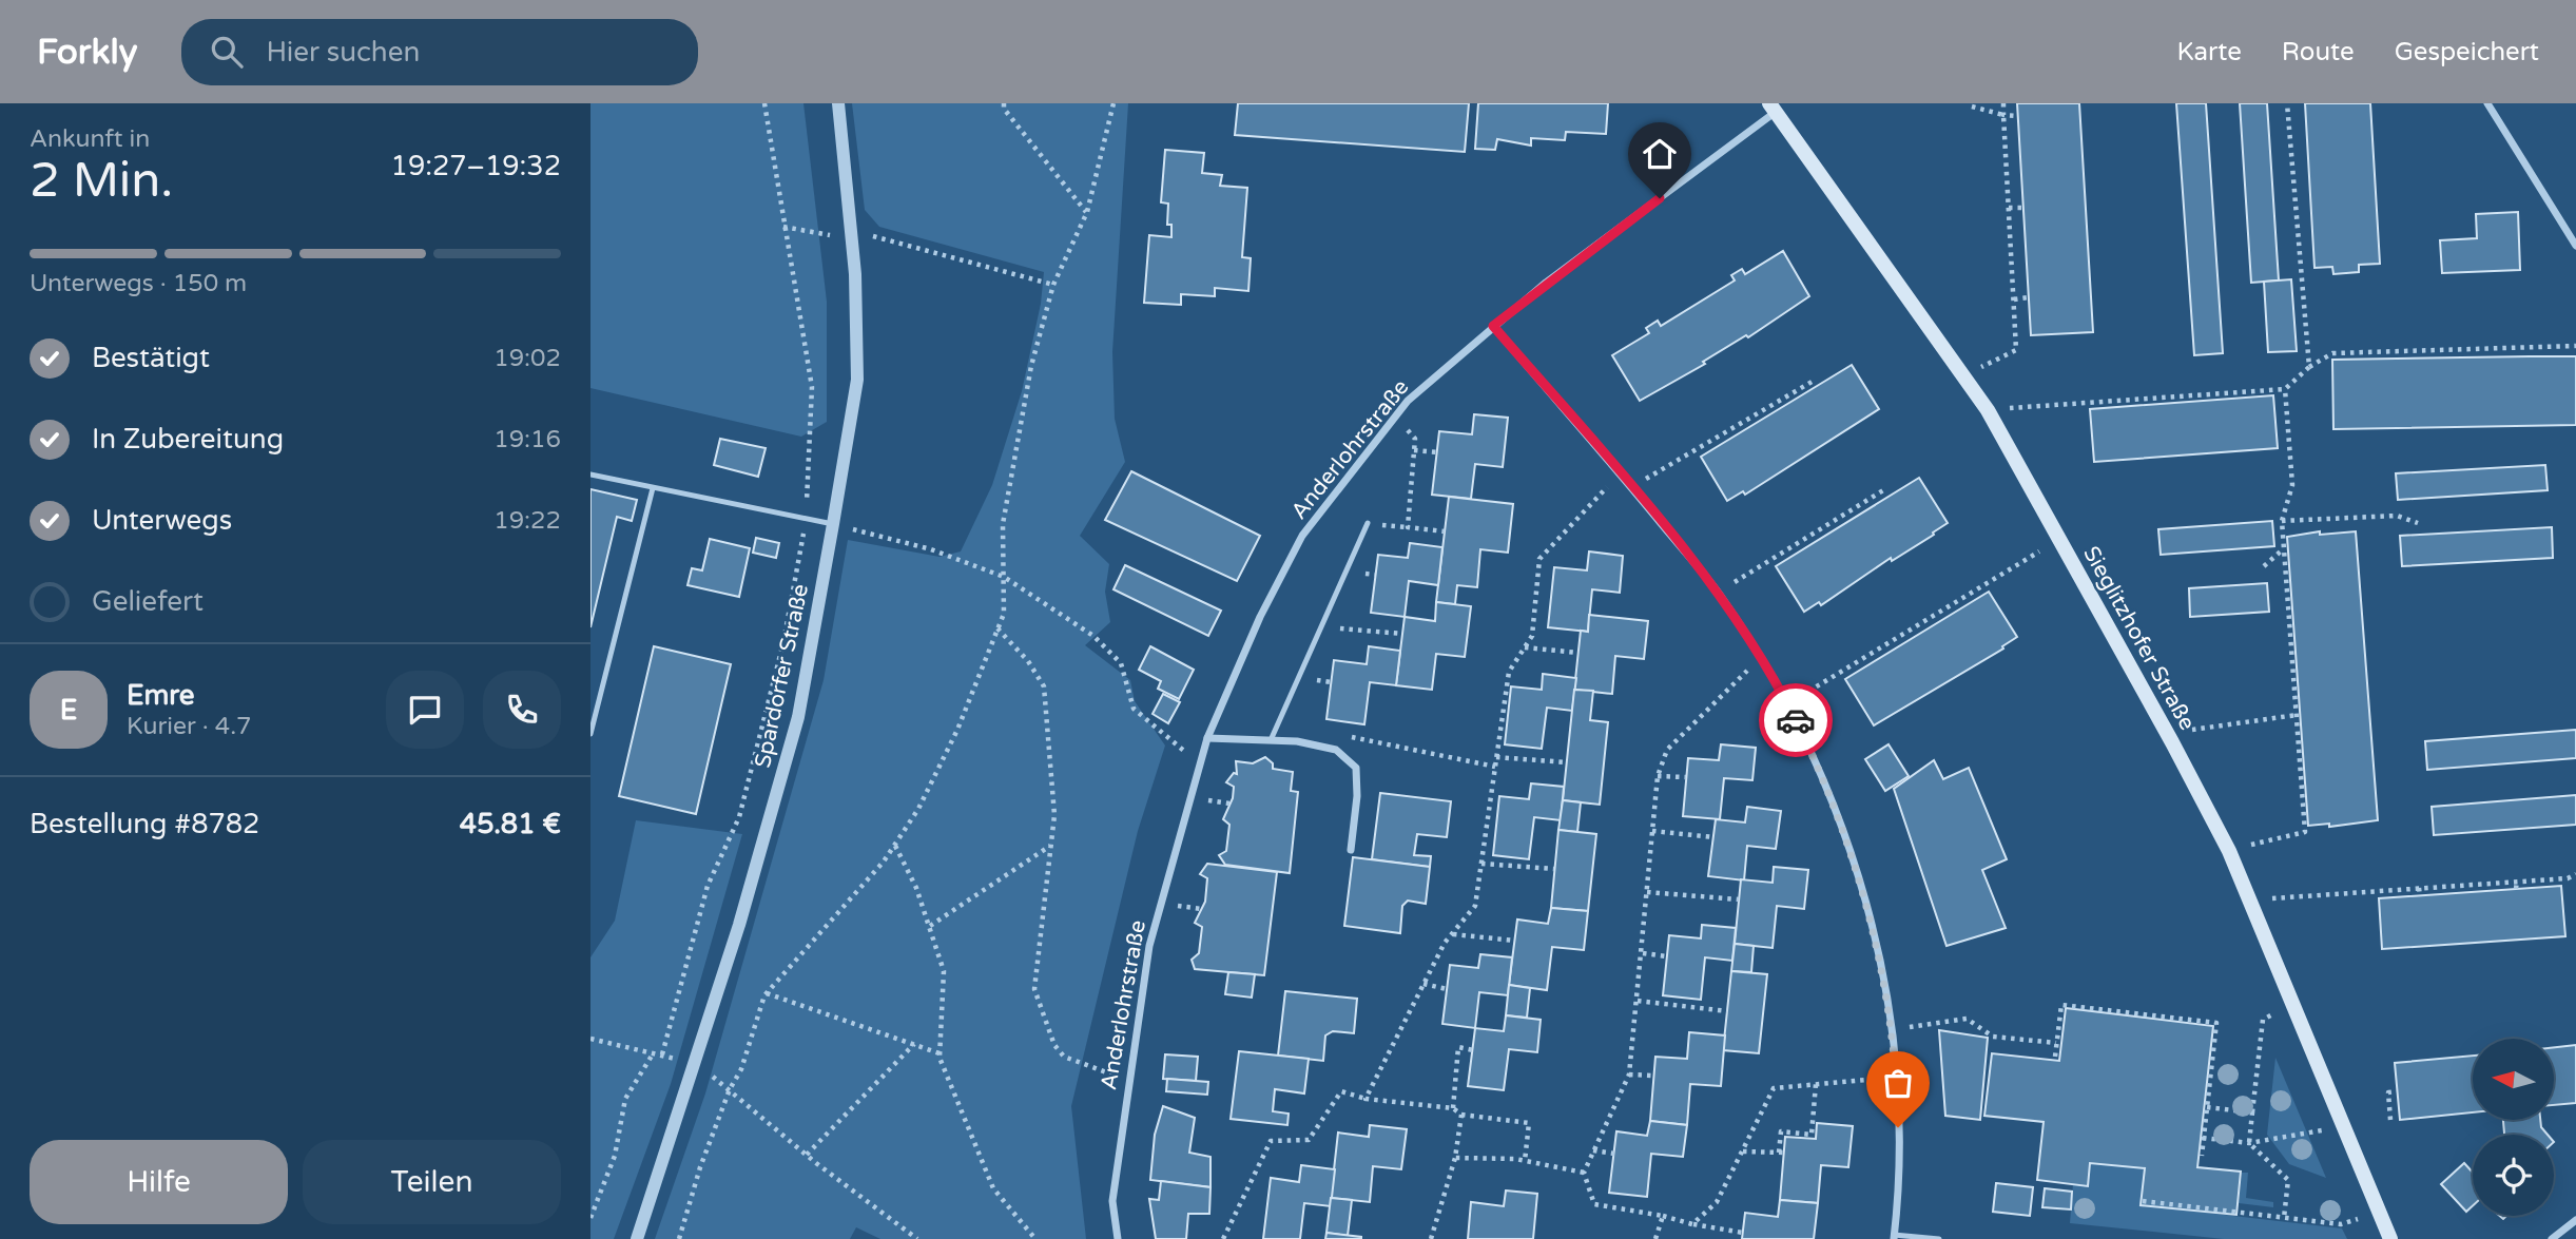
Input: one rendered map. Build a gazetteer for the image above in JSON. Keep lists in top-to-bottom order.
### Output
{
  "streets": {
    "main road": ["Sieglitzhofer Straße"],
    "street": ["Anderlohrstraße", "Spardorfer Straße"]
  },
  "crossings": [
    ["Anderlohrstraße", "Sieglitzhofer Straße"]
  ],
  "north": "left",
  "page": {
    "header": "Forkly",
    "search": "Hier suchen",
    "nav": ["Karte", "Route", "Gespeichert"],
    "heading": ["2 Min.", "Ankunft in", "19:27–19:32"],
    "panel": [
      "Emre",
      "Kurier · 4.7",
      "Bestellung #8782",
      "45.81 €"
    ],
    "bar": "Unterwegs · 150 m",
    "list": [
      ["Bestätigt", "19:02"],
      ["In Zubereitung", "19:16"],
      ["Unterwegs", "19:22"],
      "Geliefert"
    ],
    "round": "E",
    "buttons": ["Hilfe", "Teilen"]
  }
}
